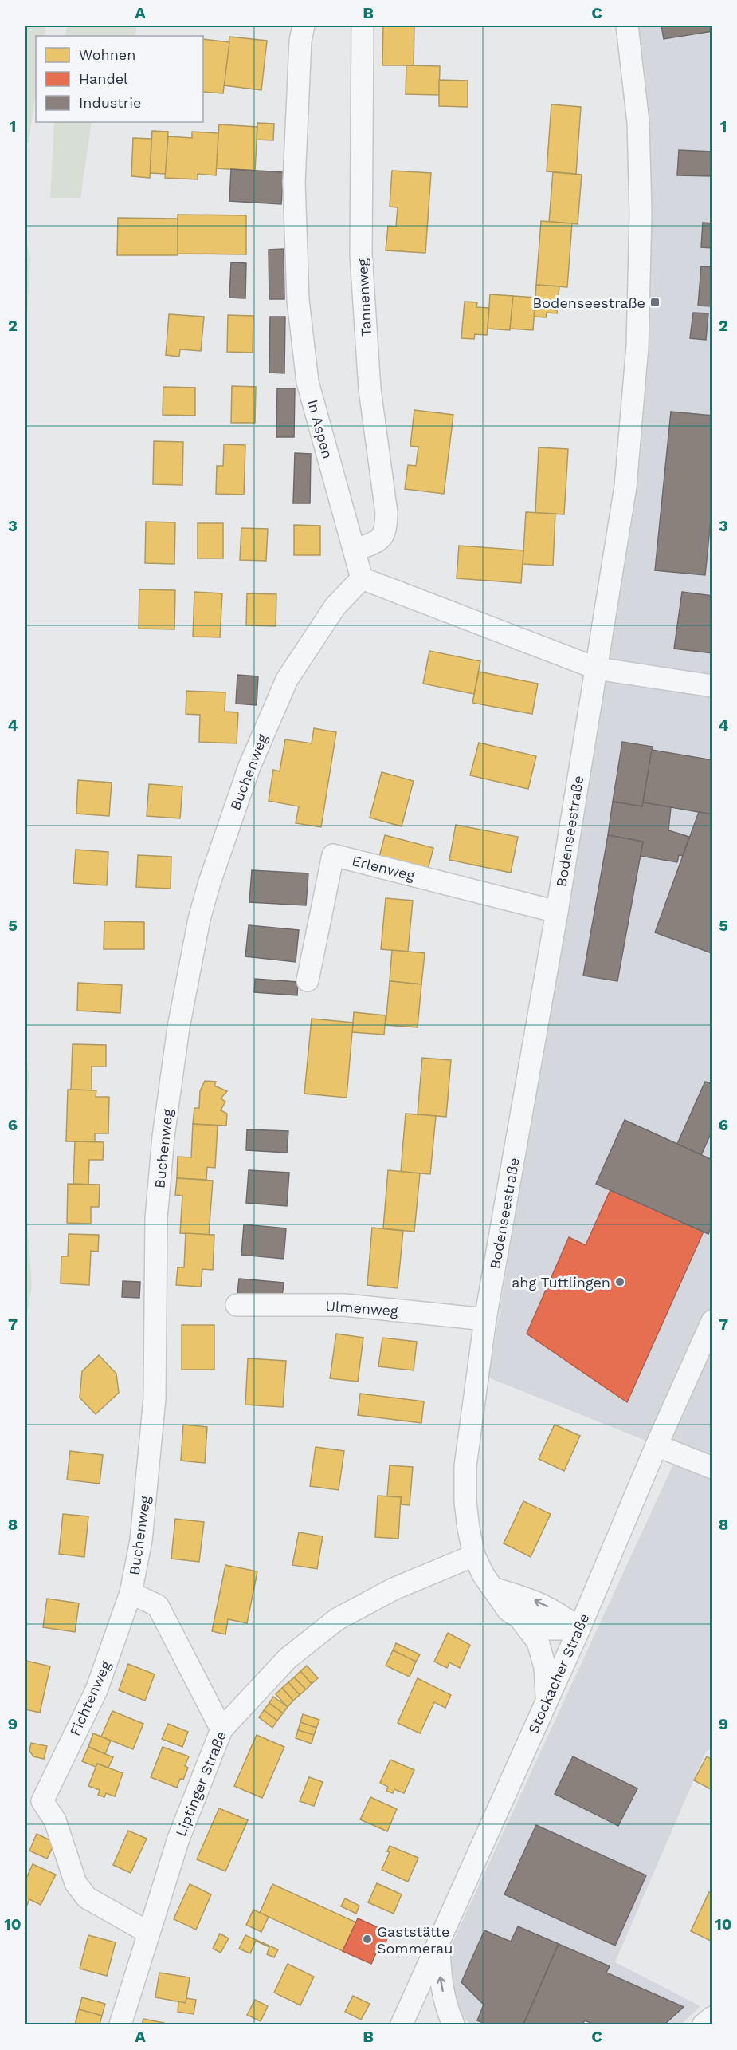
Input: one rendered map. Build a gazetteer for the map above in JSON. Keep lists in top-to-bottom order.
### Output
{
  "streets": {
    "street": [
      "Tannenweg",
      "In Aspen",
      "Buchenweg",
      "Bodenseestraße",
      "Erlenweg",
      "Ulmenweg",
      "Stockacher Straße",
      "Fichtenweg",
      "Liptinger Straße"
    ]
  },
  "crossings": [
    ["Tannenweg", "In Aspen"],
    ["In Aspen", "Buchenweg"],
    ["Buchenweg", "Fichtenweg"],
    ["Buchenweg", "Liptinger Straße"],
    ["Bodenseestraße", "Erlenweg"],
    ["Bodenseestraße", "Ulmenweg"],
    ["Bodenseestraße", "Stockacher Straße"],
    ["Bodenseestraße", "Liptinger Straße"],
    ["Fichtenweg", "Liptinger Straße"]
  ],
  "places": {
    "transit": ["Bodenseestraße"],
    "other": ["ahg Tuttlingen", "Gaststätte Sommerau"]
  },
  "legend": ["Wohnen", "Handel", "Industrie"],
  "grid": {
    "columns": ["A", "B", "C"],
    "rows": [
      "1",
      "2",
      "3",
      "4",
      "5",
      "6",
      "7",
      "8",
      "9",
      "10"
    ]
  }
}
